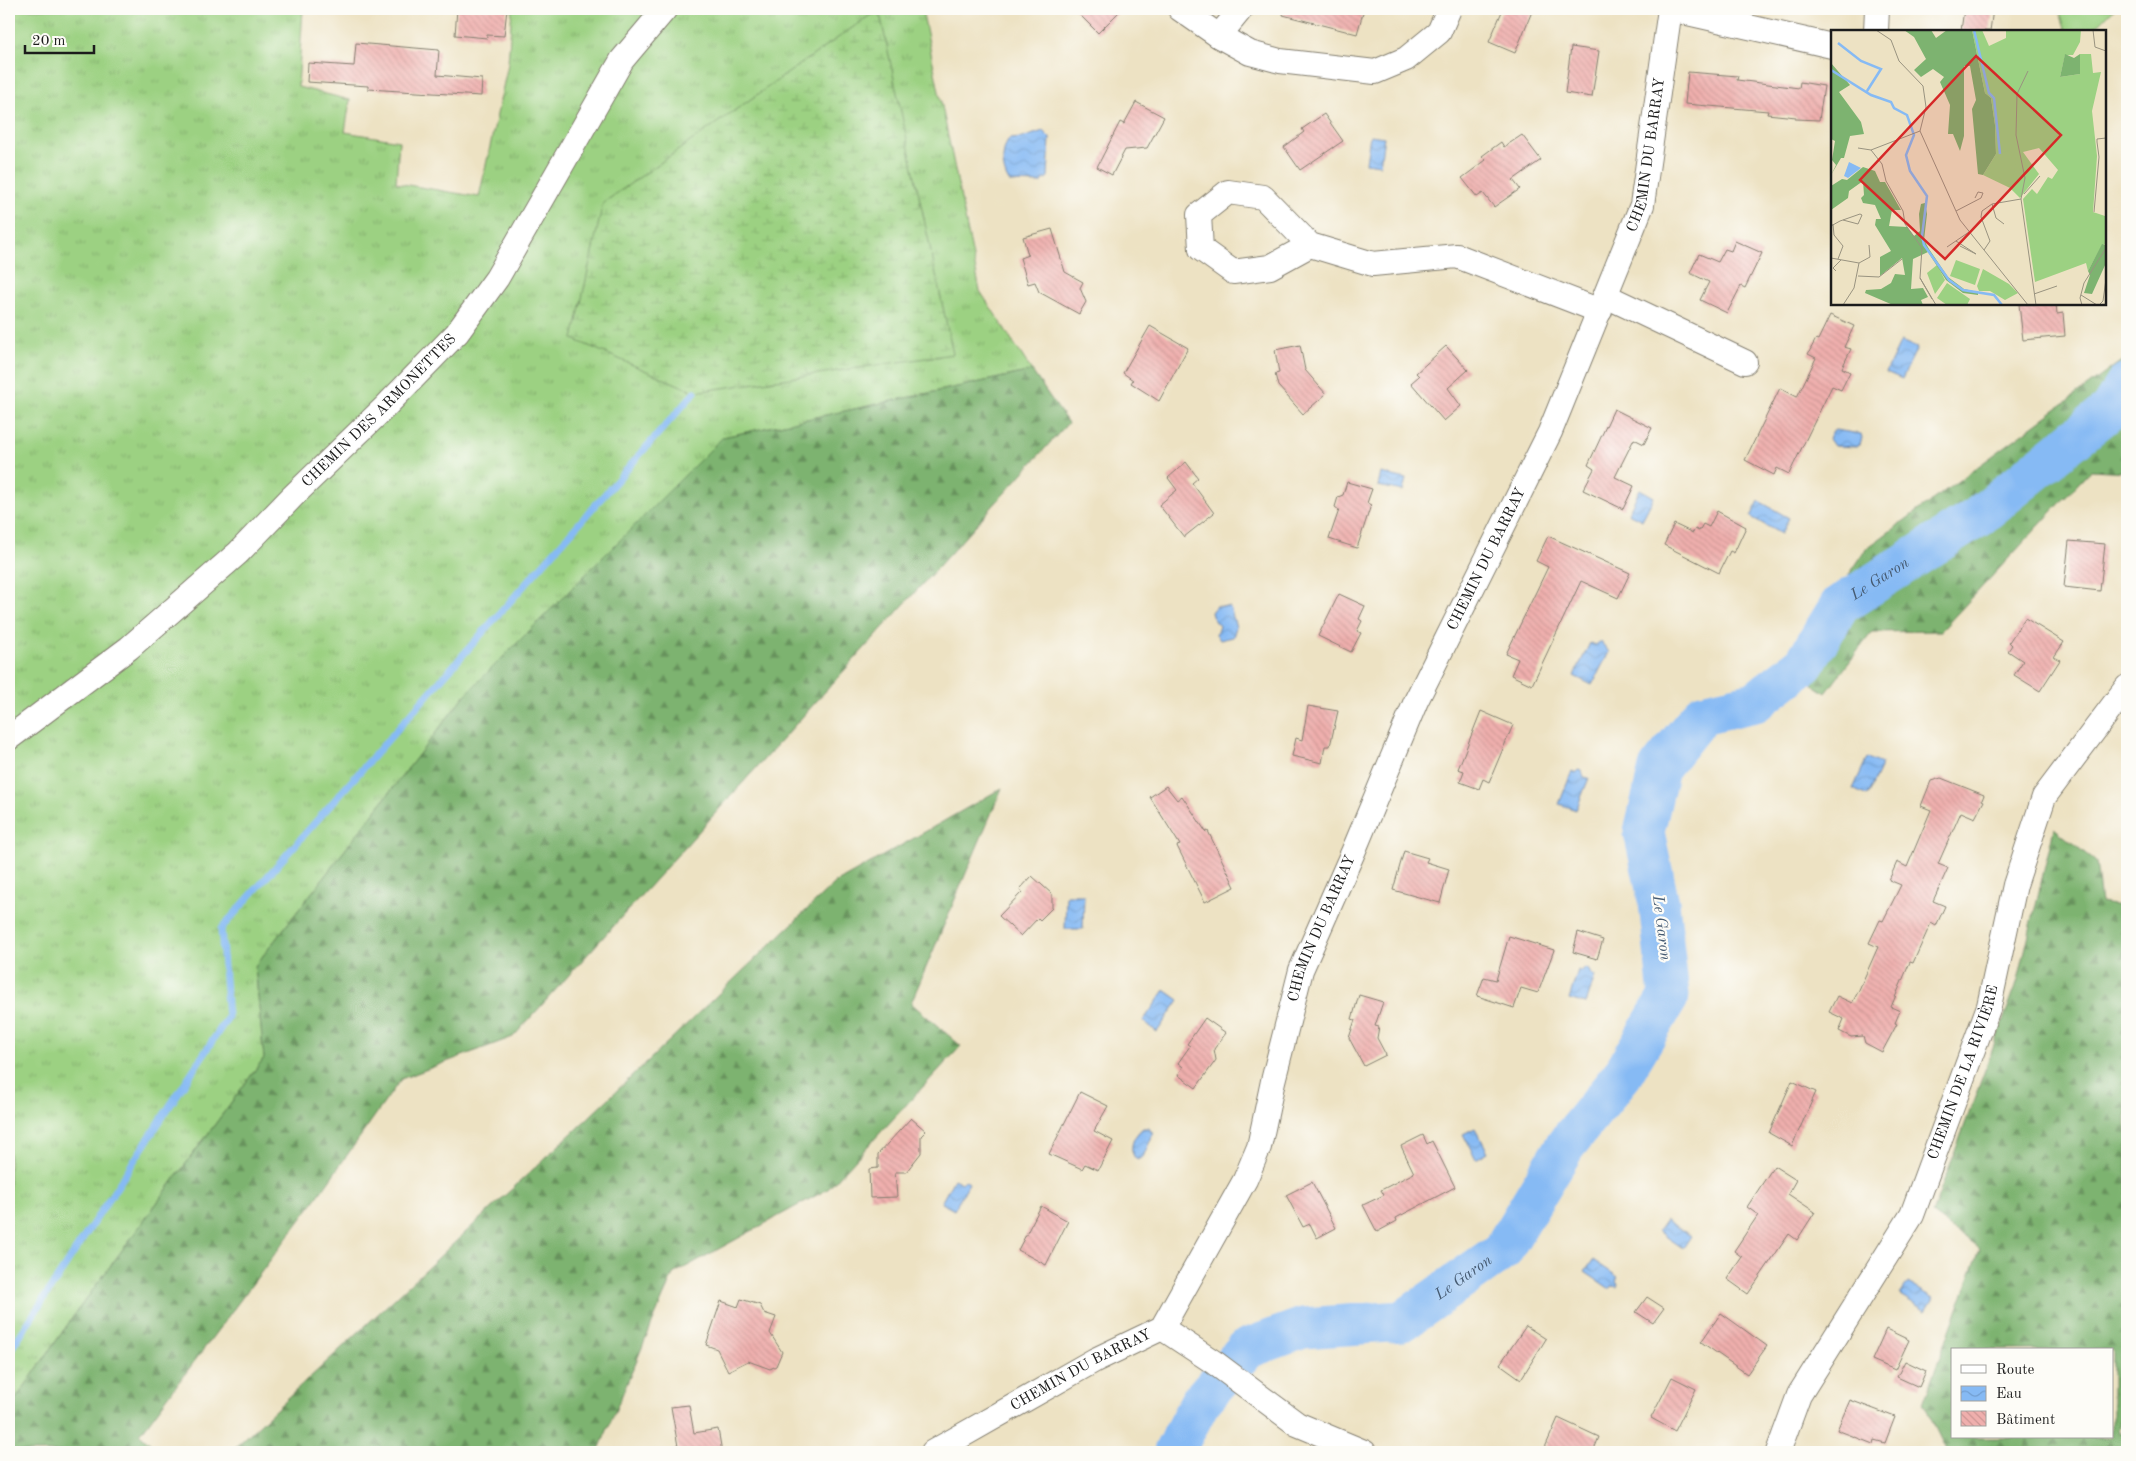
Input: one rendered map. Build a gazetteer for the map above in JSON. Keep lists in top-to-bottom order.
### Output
{
  "streets": {
    "street": ["CHEMIN DU BARRAY", "CHEMIN DES ARMONETTES", "CHEMIN DE LA RIVIÈRE"]
  },
  "water": ["Le Garon"],
  "legend": ["Route", "Eau", "Bâtiment"],
  "scale_bar": "20 m"
}
